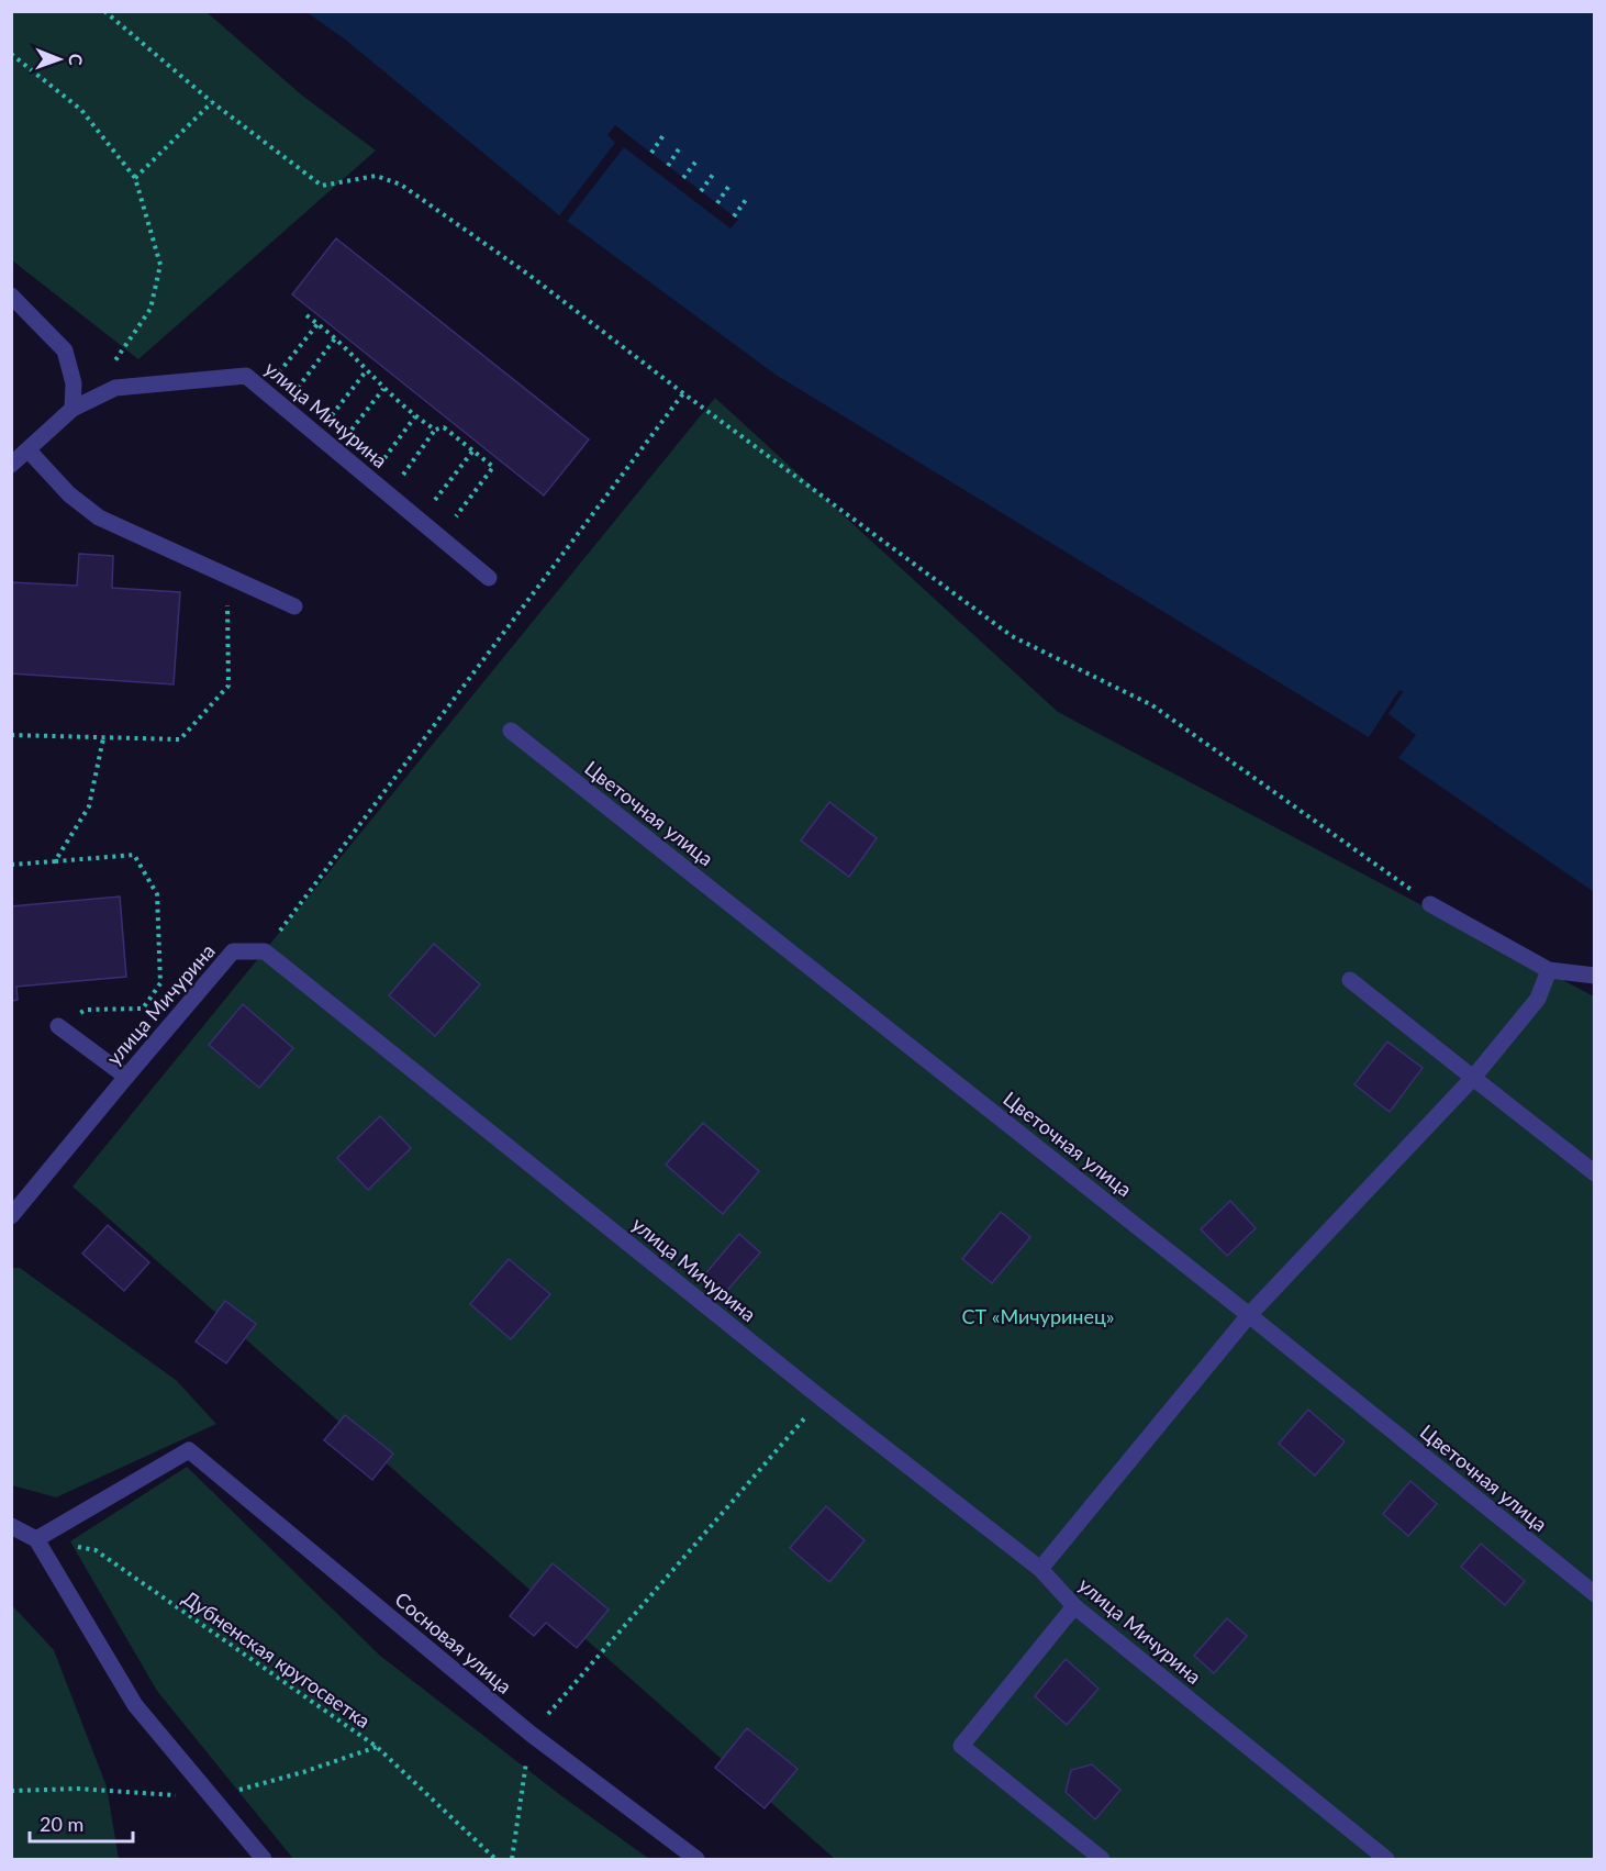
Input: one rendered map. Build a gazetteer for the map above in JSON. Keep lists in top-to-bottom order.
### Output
{
  "streets": {
    "street": ["улица Мичурина", "Цветочная улица", "Сосновая улица"],
    "path": ["Дубненская кругосветка"]
  },
  "crossings": [
    ["Сосновая улица", "Дубненская кругосветка"]
  ],
  "parks": ["СТ «Мичуринец»"],
  "scale_bar": "20 m",
  "north": "right"
}
